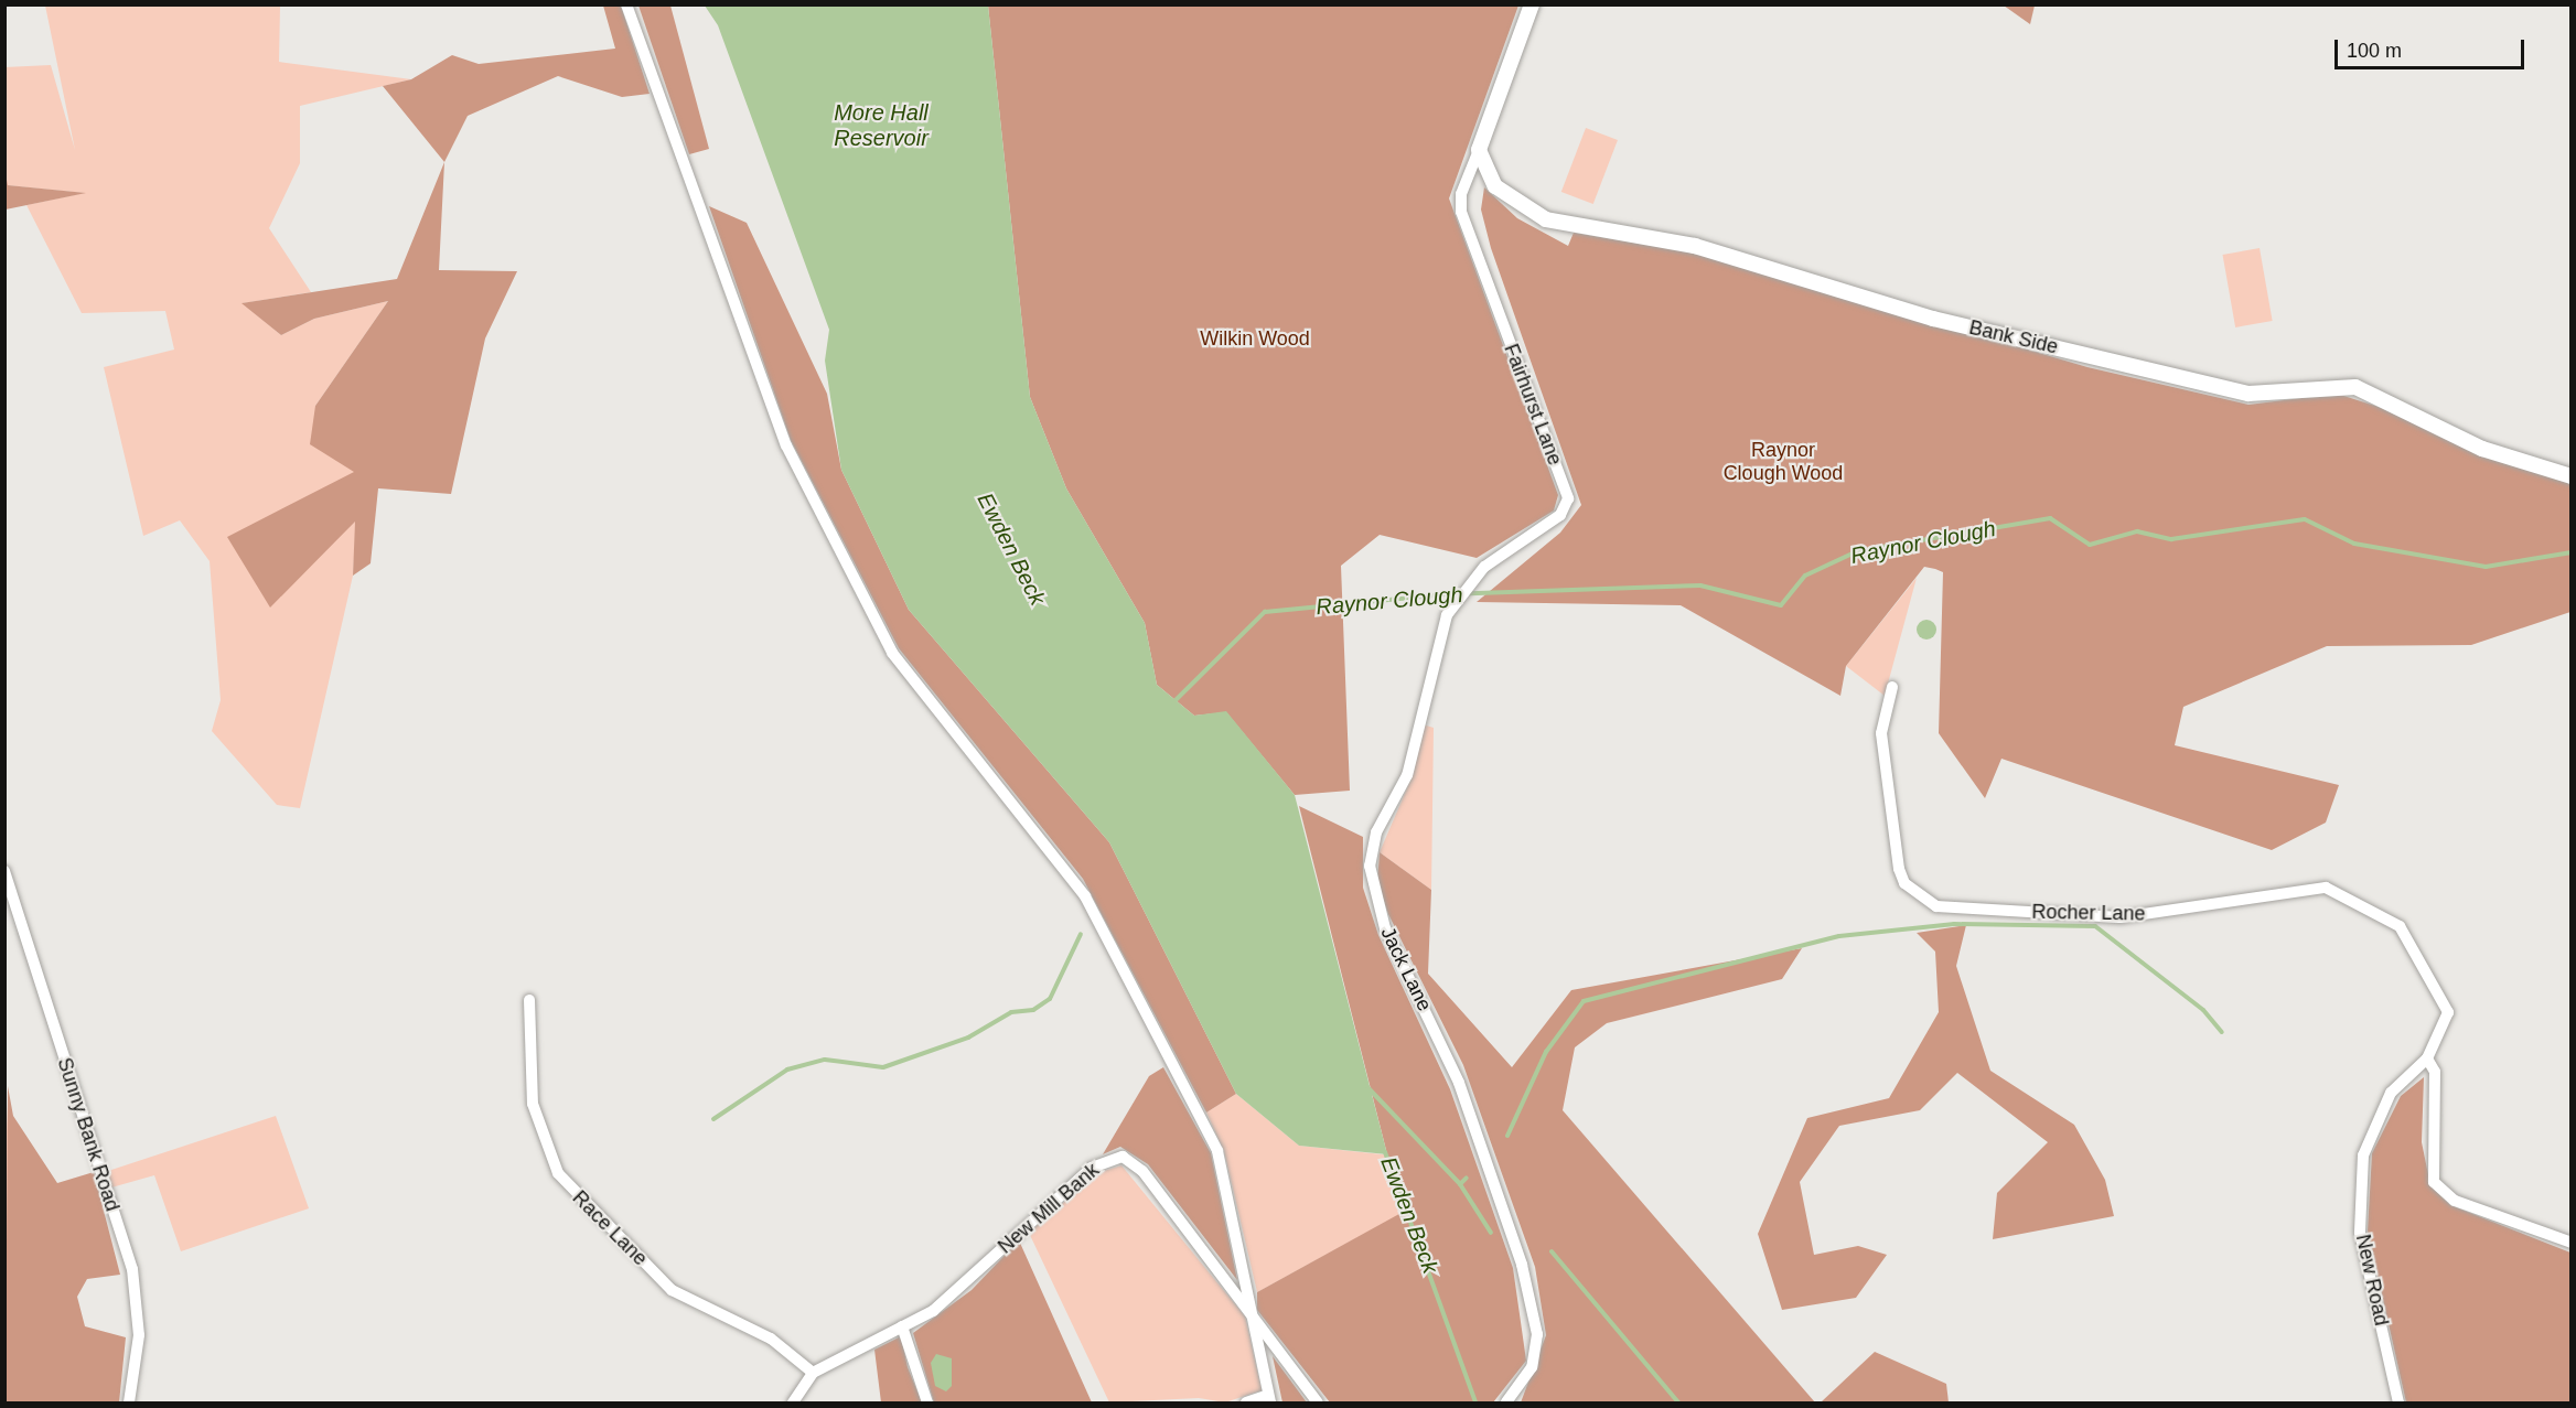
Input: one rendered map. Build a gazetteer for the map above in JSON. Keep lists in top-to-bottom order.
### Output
{
  "streets": {
    "street": [
      "Bank Side",
      "Fairhurst Lane",
      "Rocher Lane",
      "Jack Lane",
      "Sunny Bank Road",
      "New Mill Bank",
      "Race Lane",
      "New Road"
    ]
  },
  "crossings": [
    ["Bank Side", "Fairhurst Lane"],
    ["Fairhurst Lane", "Jack Lane"],
    ["Rocher Lane", "New Road"],
    ["New Mill Bank", "Race Lane"]
  ],
  "water": ["More Hall Reservoir", "Raynor Clough", "Ewden Beck"],
  "parks": ["Wilkin Wood", "Raynor Clough Wood"],
  "scale_bar": "100 m"
}
